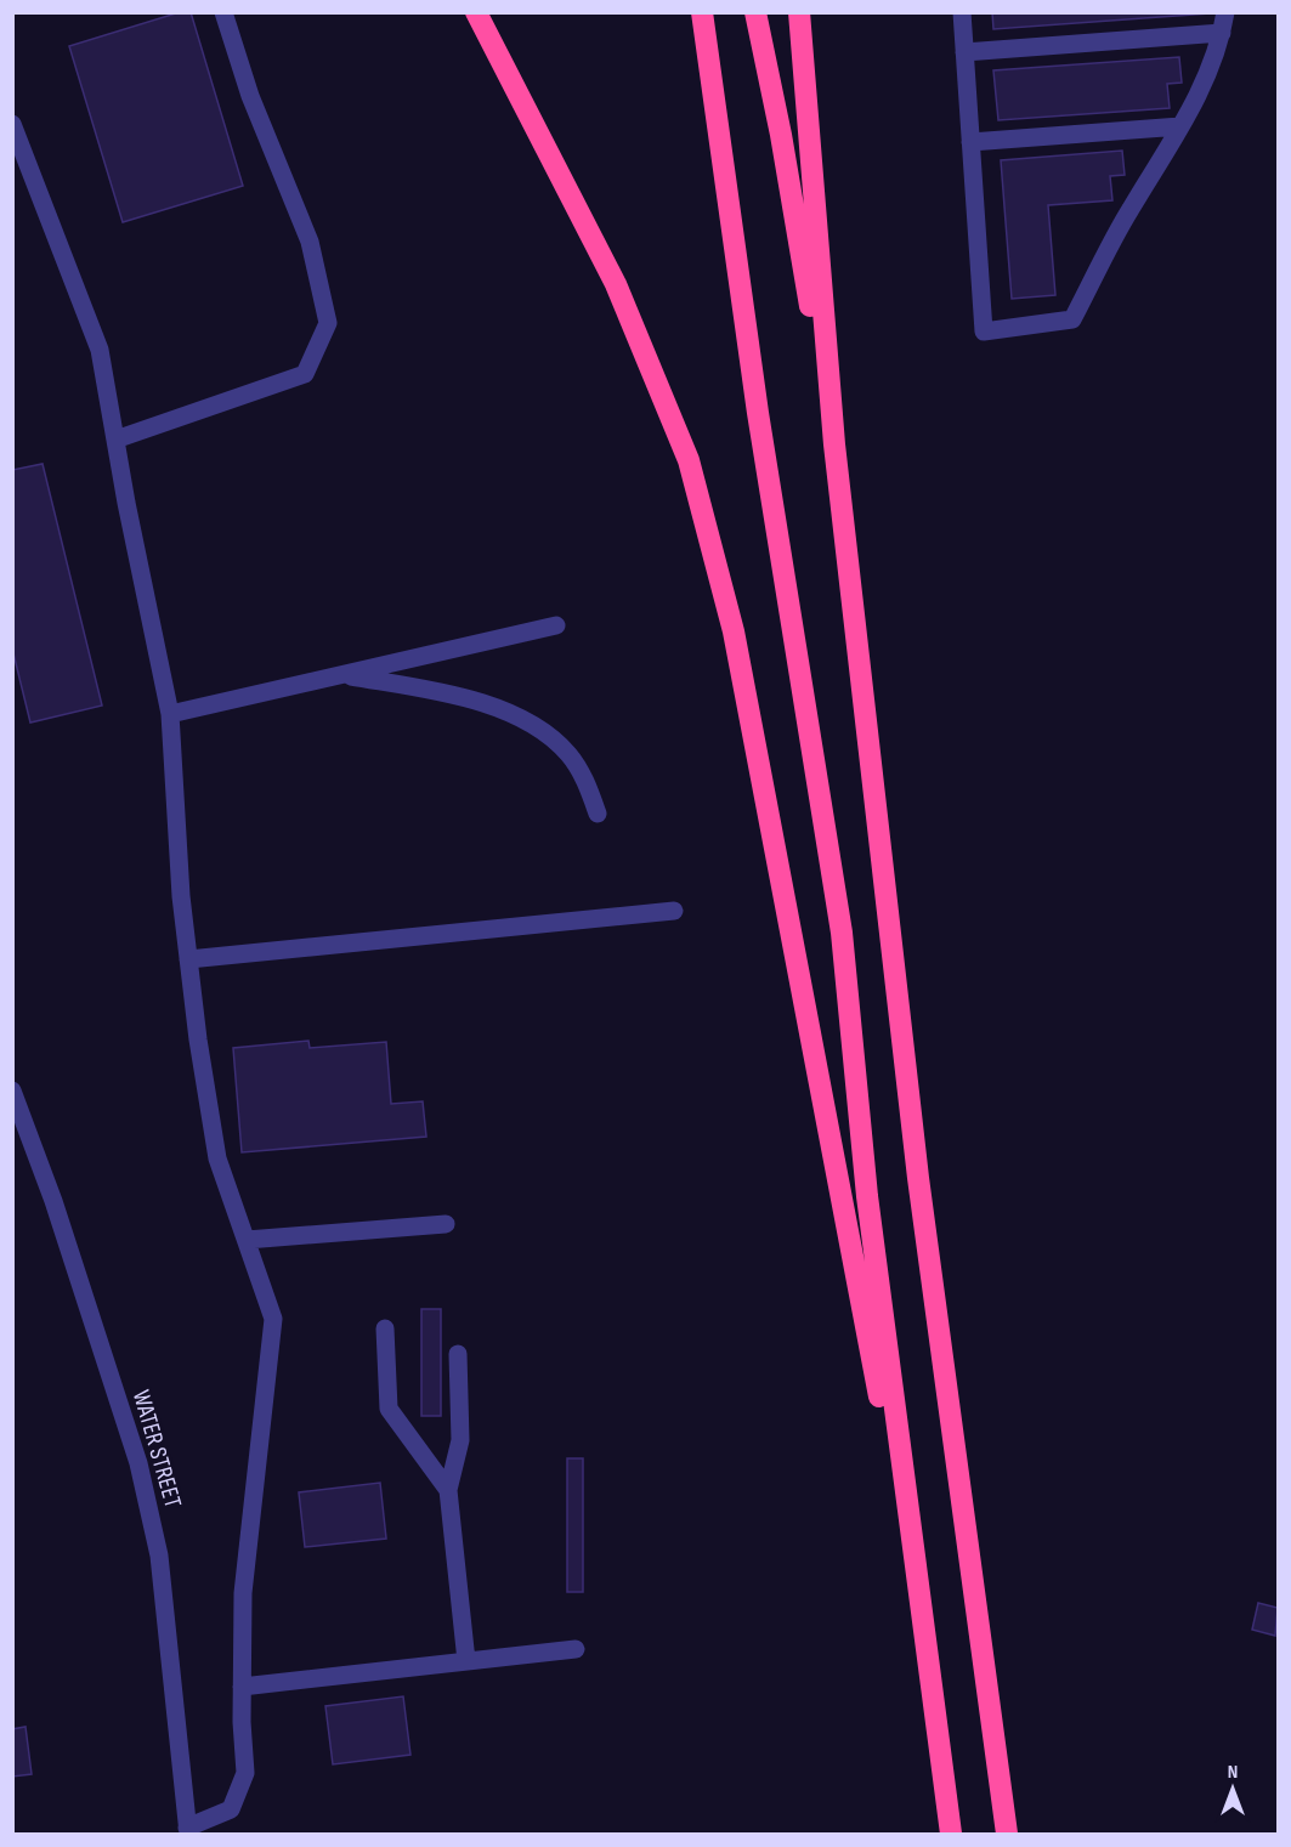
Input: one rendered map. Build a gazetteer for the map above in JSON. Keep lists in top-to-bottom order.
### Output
{
  "streets": {
    "street": ["WATER STREET"]
  },
  "north": "top"
}
